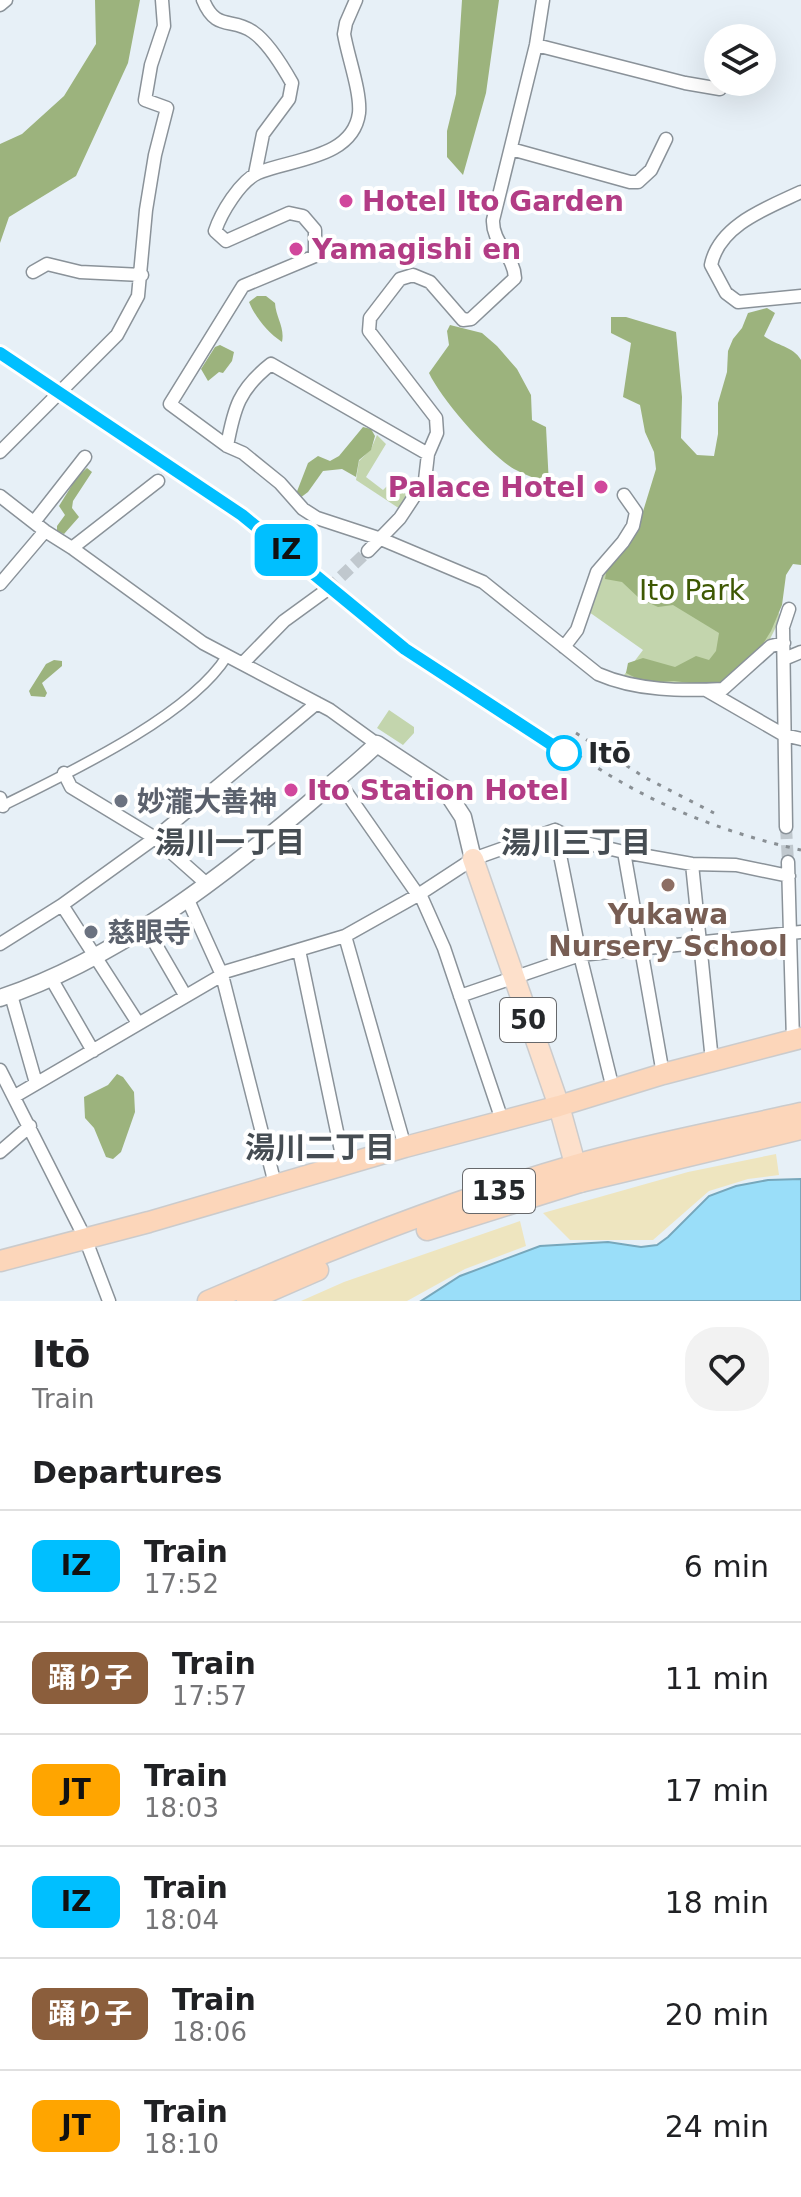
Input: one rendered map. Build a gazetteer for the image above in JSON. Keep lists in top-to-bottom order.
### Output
{
  "streets": {
    "highway": ["135"],
    "main road": ["50"]
  },
  "crossings": [
    ["50", "135"]
  ],
  "districts": ["湯川一丁目", "湯川三丁目", "湯川二丁目"],
  "parks": ["Ito Park"],
  "places": [
    "Hotel Ito Garden",
    "Yamagishi en",
    "Palace Hotel",
    "Itō",
    "Ito Station Hotel",
    "妙瀧大善神",
    "Yukawa Nursery School",
    "慈眼寺"
  ],
  "page": {
    "on_map": "IZ",
    "heading": [
      ["Itō", "Train"],
      "Departures"
    ],
    "list": [
      {
        "mark": "IZ",
        "name": "Train",
        "note": "17:52",
        "value": "6 min"
      },
      {
        "mark": "踊り子",
        "name": "Train",
        "note": "17:57",
        "value": "11 min"
      },
      {
        "mark": "JT",
        "name": "Train",
        "note": "18:03",
        "value": "17 min"
      },
      {
        "mark": "IZ",
        "name": "Train",
        "note": "18:04",
        "value": "18 min"
      },
      {
        "mark": "踊り子",
        "name": "Train",
        "note": "18:06",
        "value": "20 min"
      },
      {
        "mark": "JT",
        "name": "Train",
        "note": "18:10",
        "value": "24 min"
      }
    ]
  }
}
